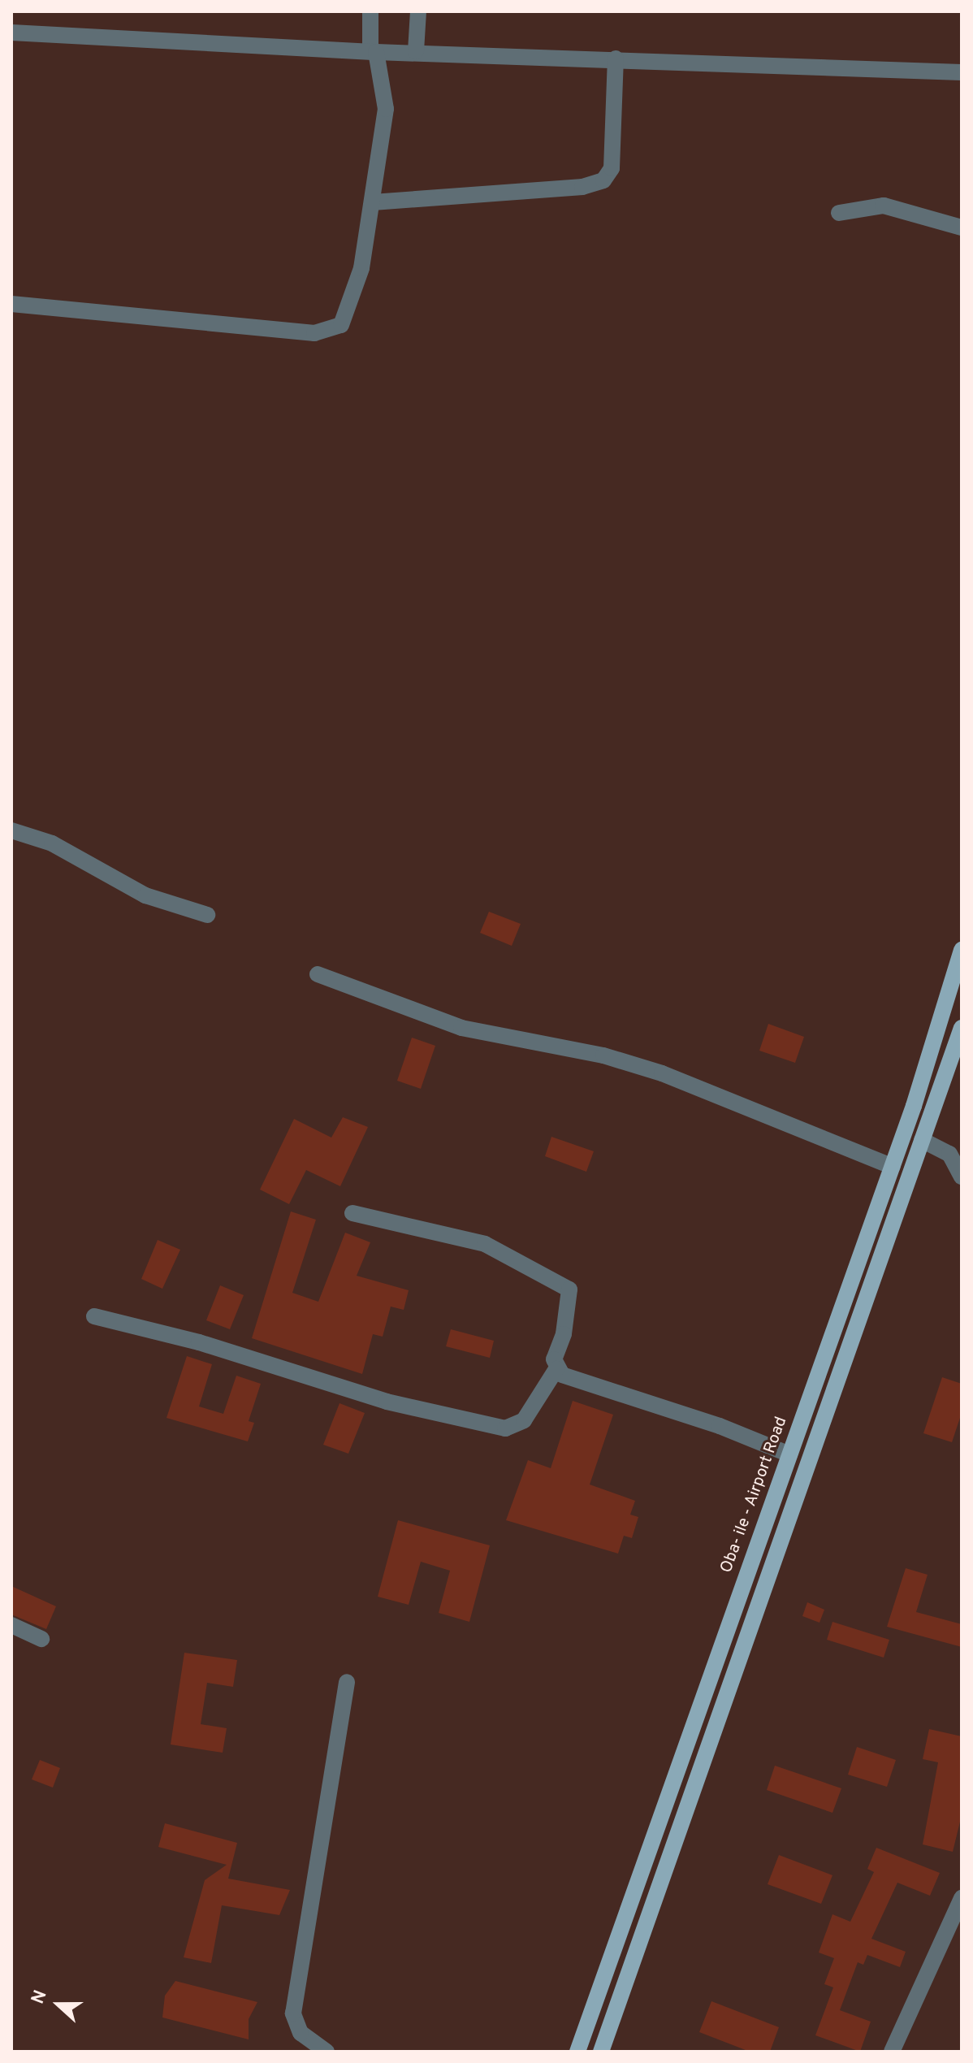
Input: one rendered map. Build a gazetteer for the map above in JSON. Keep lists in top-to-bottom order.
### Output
{
  "streets": {
    "main road": ["Oba- ile - Airport Road"]
  },
  "north": "left"
}
